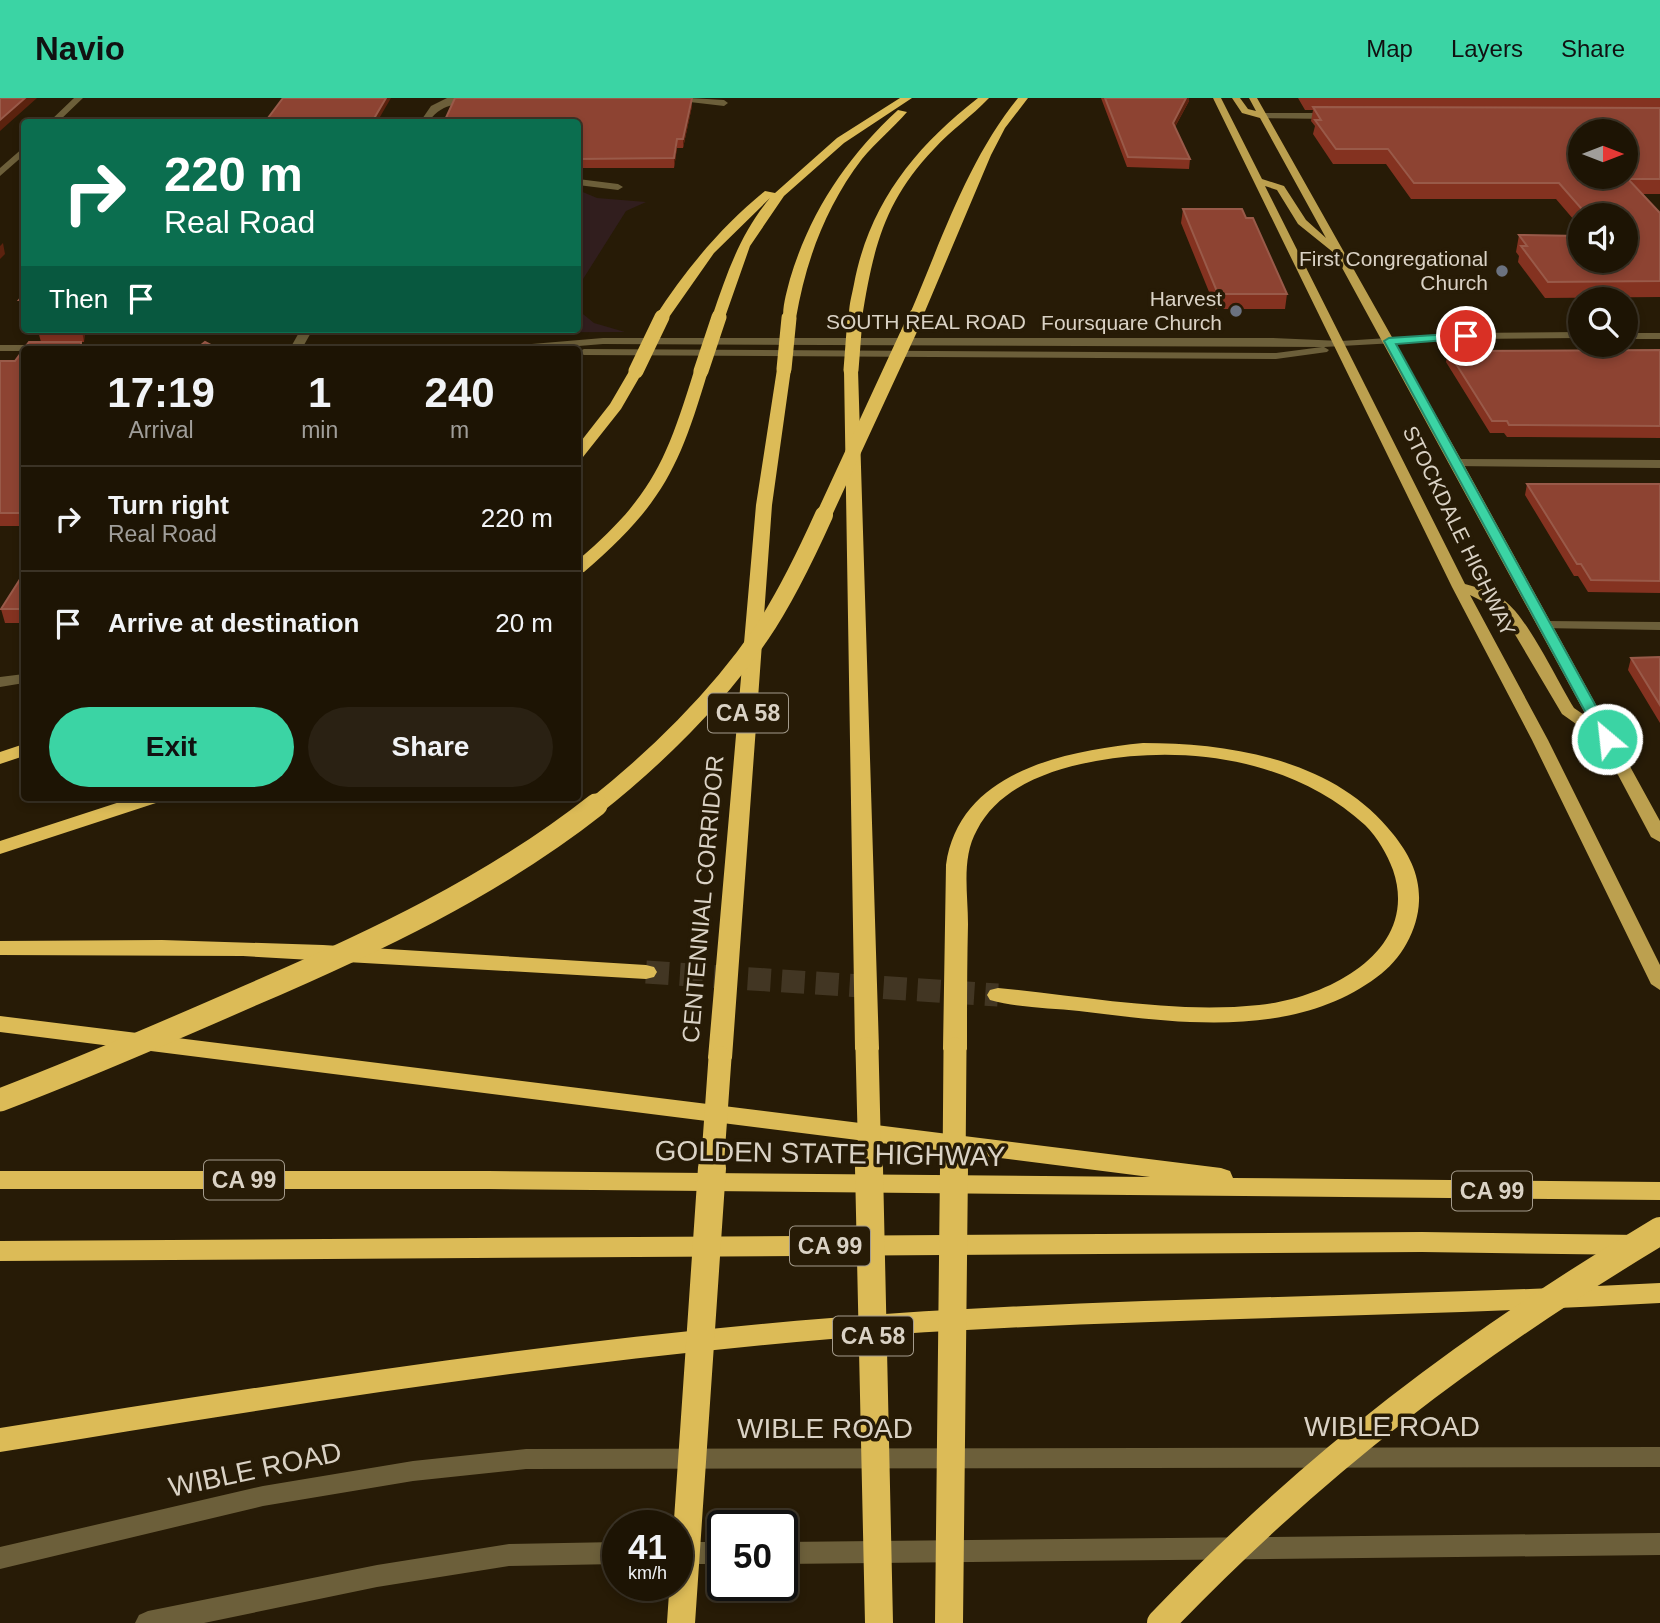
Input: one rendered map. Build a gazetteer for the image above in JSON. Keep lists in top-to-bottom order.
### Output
{
  "streets": {
    "highway": [
      "CA 58",
      "CENTENNIAL CORRIDOR",
      "GOLDEN STATE HIGHWAY",
      "CA 99"
    ],
    "main road": ["STOCKDALE HIGHWAY"],
    "street": ["SOUTH REAL ROAD", "WIBLE ROAD"]
  },
  "crossings": [
    ["SOUTH REAL ROAD", "STOCKDALE HIGHWAY"]
  ],
  "places": ["First Congregational Church", "Harvest Foursquare Church"],
  "north": "right",
  "page": {
    "header": "Navio",
    "nav": ["Map", "Layers", "Share"],
    "turn": ["220 m", "Real Road"],
    "then": "Then",
    "eta": [
      "17:19",
      "Arrival",
      "1",
      "min",
      "240",
      "m"
    ],
    "list": [
      {
        "name": "Turn right",
        "note": "Real Road",
        "value": "220 m"
      },
      {
        "name": "Arrive at destination",
        "value": "20 m"
      }
    ],
    "buttons": ["Exit", "Share"],
    "speed": "41 km/h",
    "limit": "50"
  }
}
